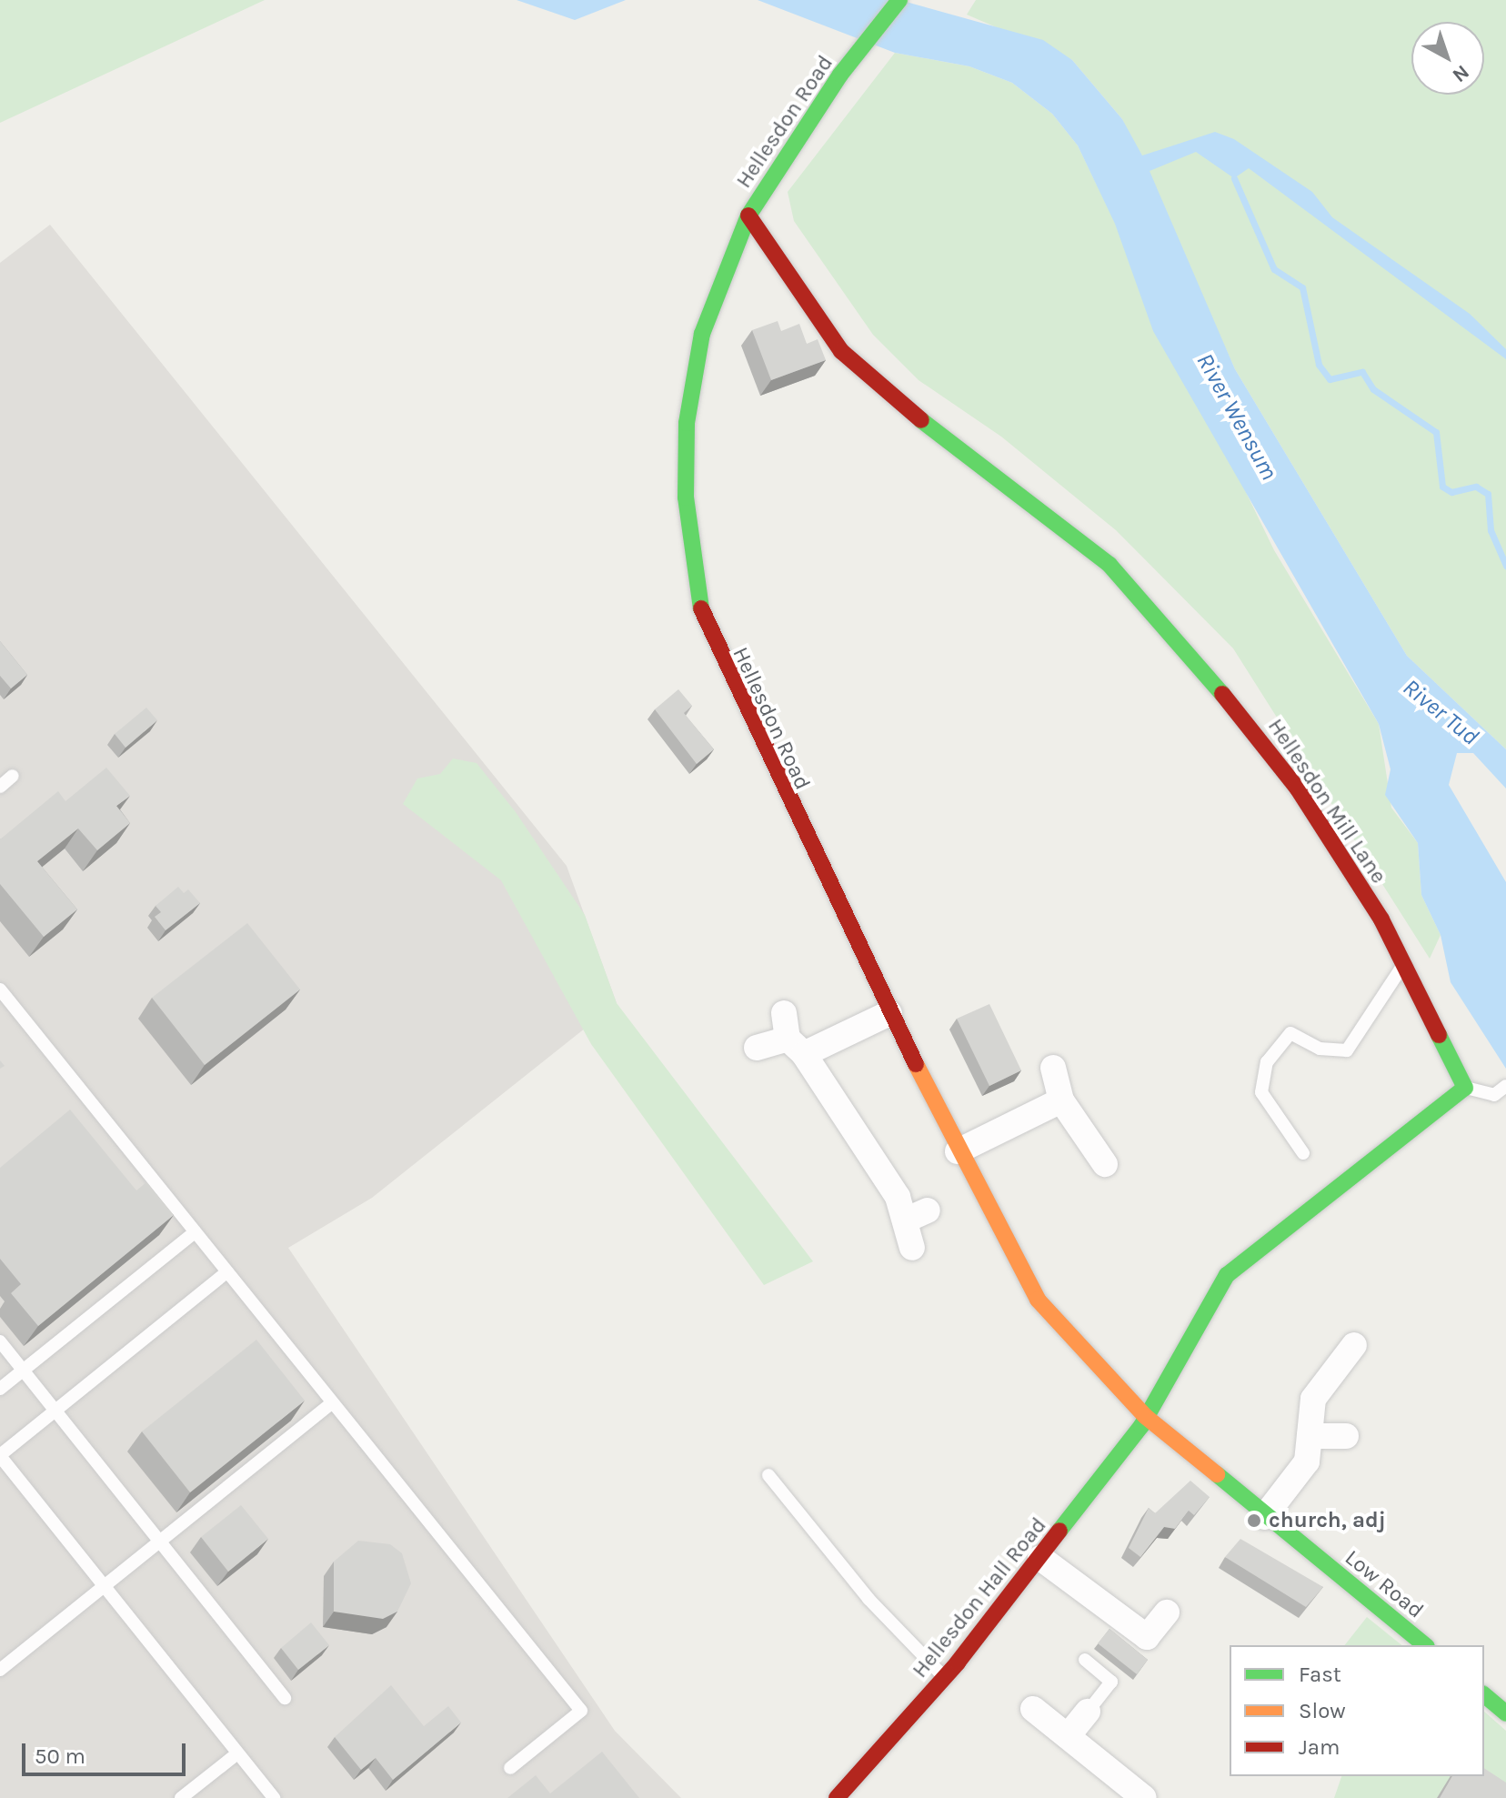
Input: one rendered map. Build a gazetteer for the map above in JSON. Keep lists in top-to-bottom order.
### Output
{
  "streets": {
    "street": [
      "Hellesdon Road",
      "Hellesdon Mill Lane",
      "Low Road",
      "Hellesdon Hall Road"
    ]
  },
  "crossings": [
    ["Hellesdon Road", "Hellesdon Mill Lane"],
    ["Hellesdon Road", "Low Road"],
    ["Hellesdon Road", "Hellesdon Hall Road"],
    ["Low Road", "Hellesdon Hall Road"]
  ],
  "water": ["River Wensum", "River Tud"],
  "places": ["church, adj"],
  "legend": ["Fast", "Slow", "Jam"],
  "scale_bar": "50 m",
  "north": "bottom right"
}
